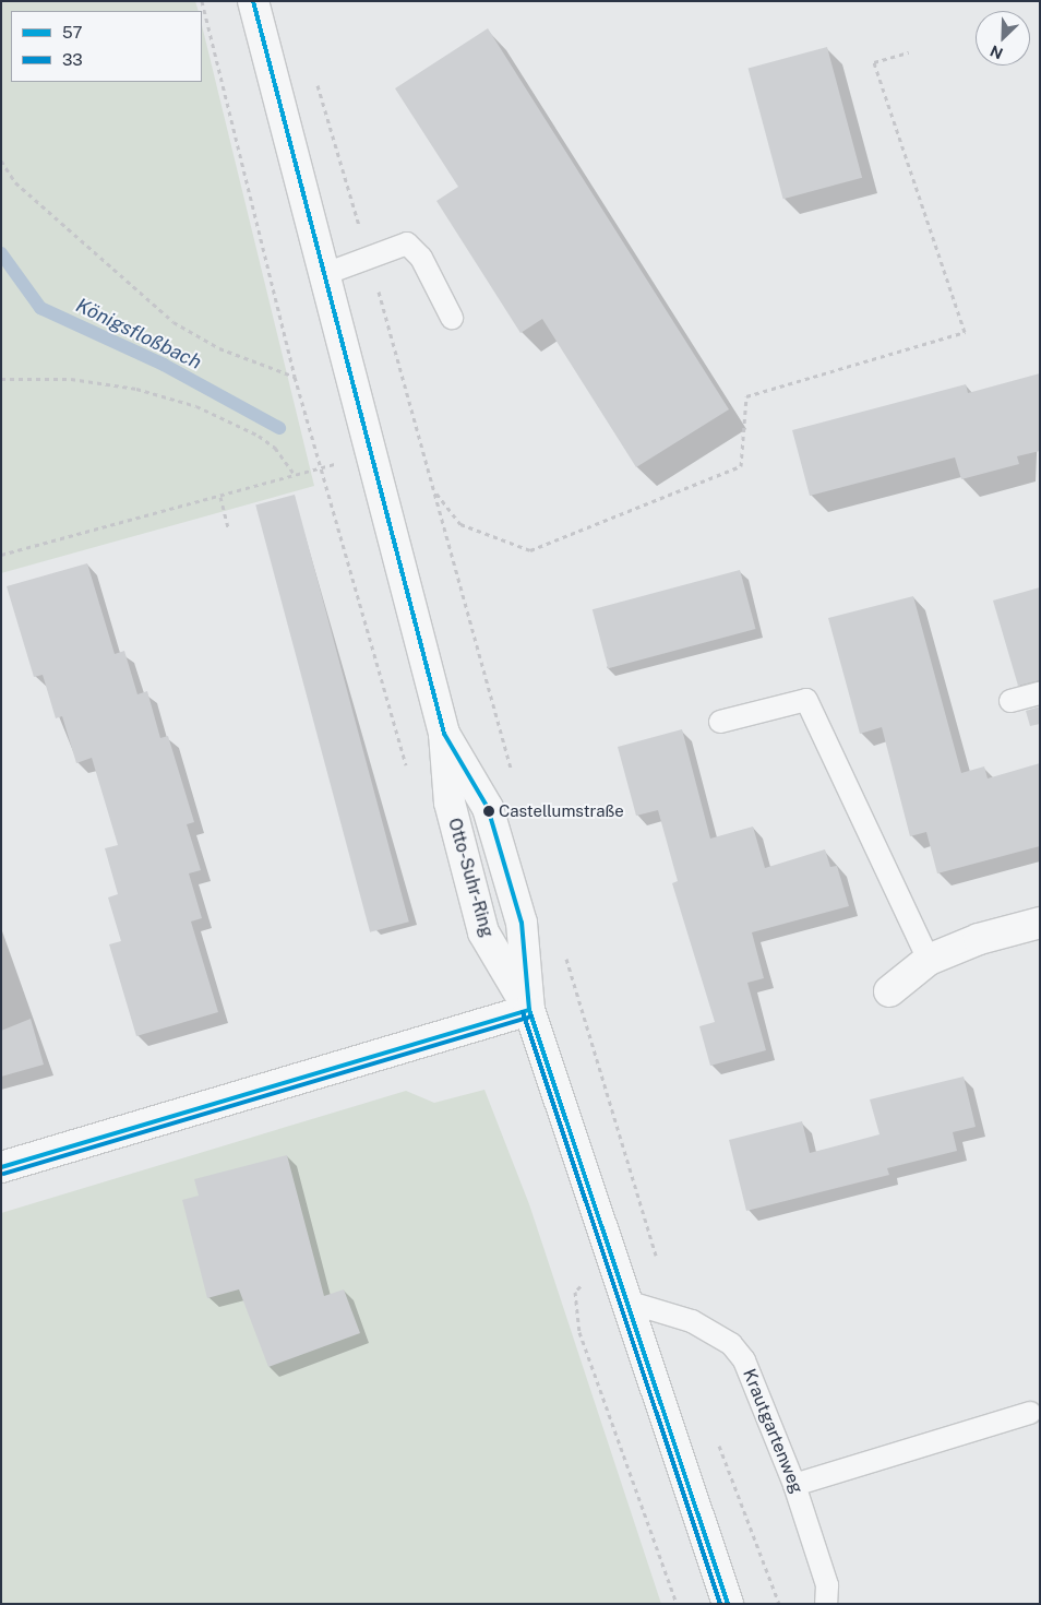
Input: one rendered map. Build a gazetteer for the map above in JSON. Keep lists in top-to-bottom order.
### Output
{
  "streets": {
    "street": ["Otto-Suhr-Ring"],
    "lane": ["Krautgartenweg"]
  },
  "crossings": [
    ["Otto-Suhr-Ring", "Krautgartenweg"]
  ],
  "water": ["Königsfloßbach"],
  "places": ["Castellumstraße"],
  "lines": ["transit line 57", "transit line 33"],
  "legend": ["57", "33"],
  "north": "bottom left"
}
